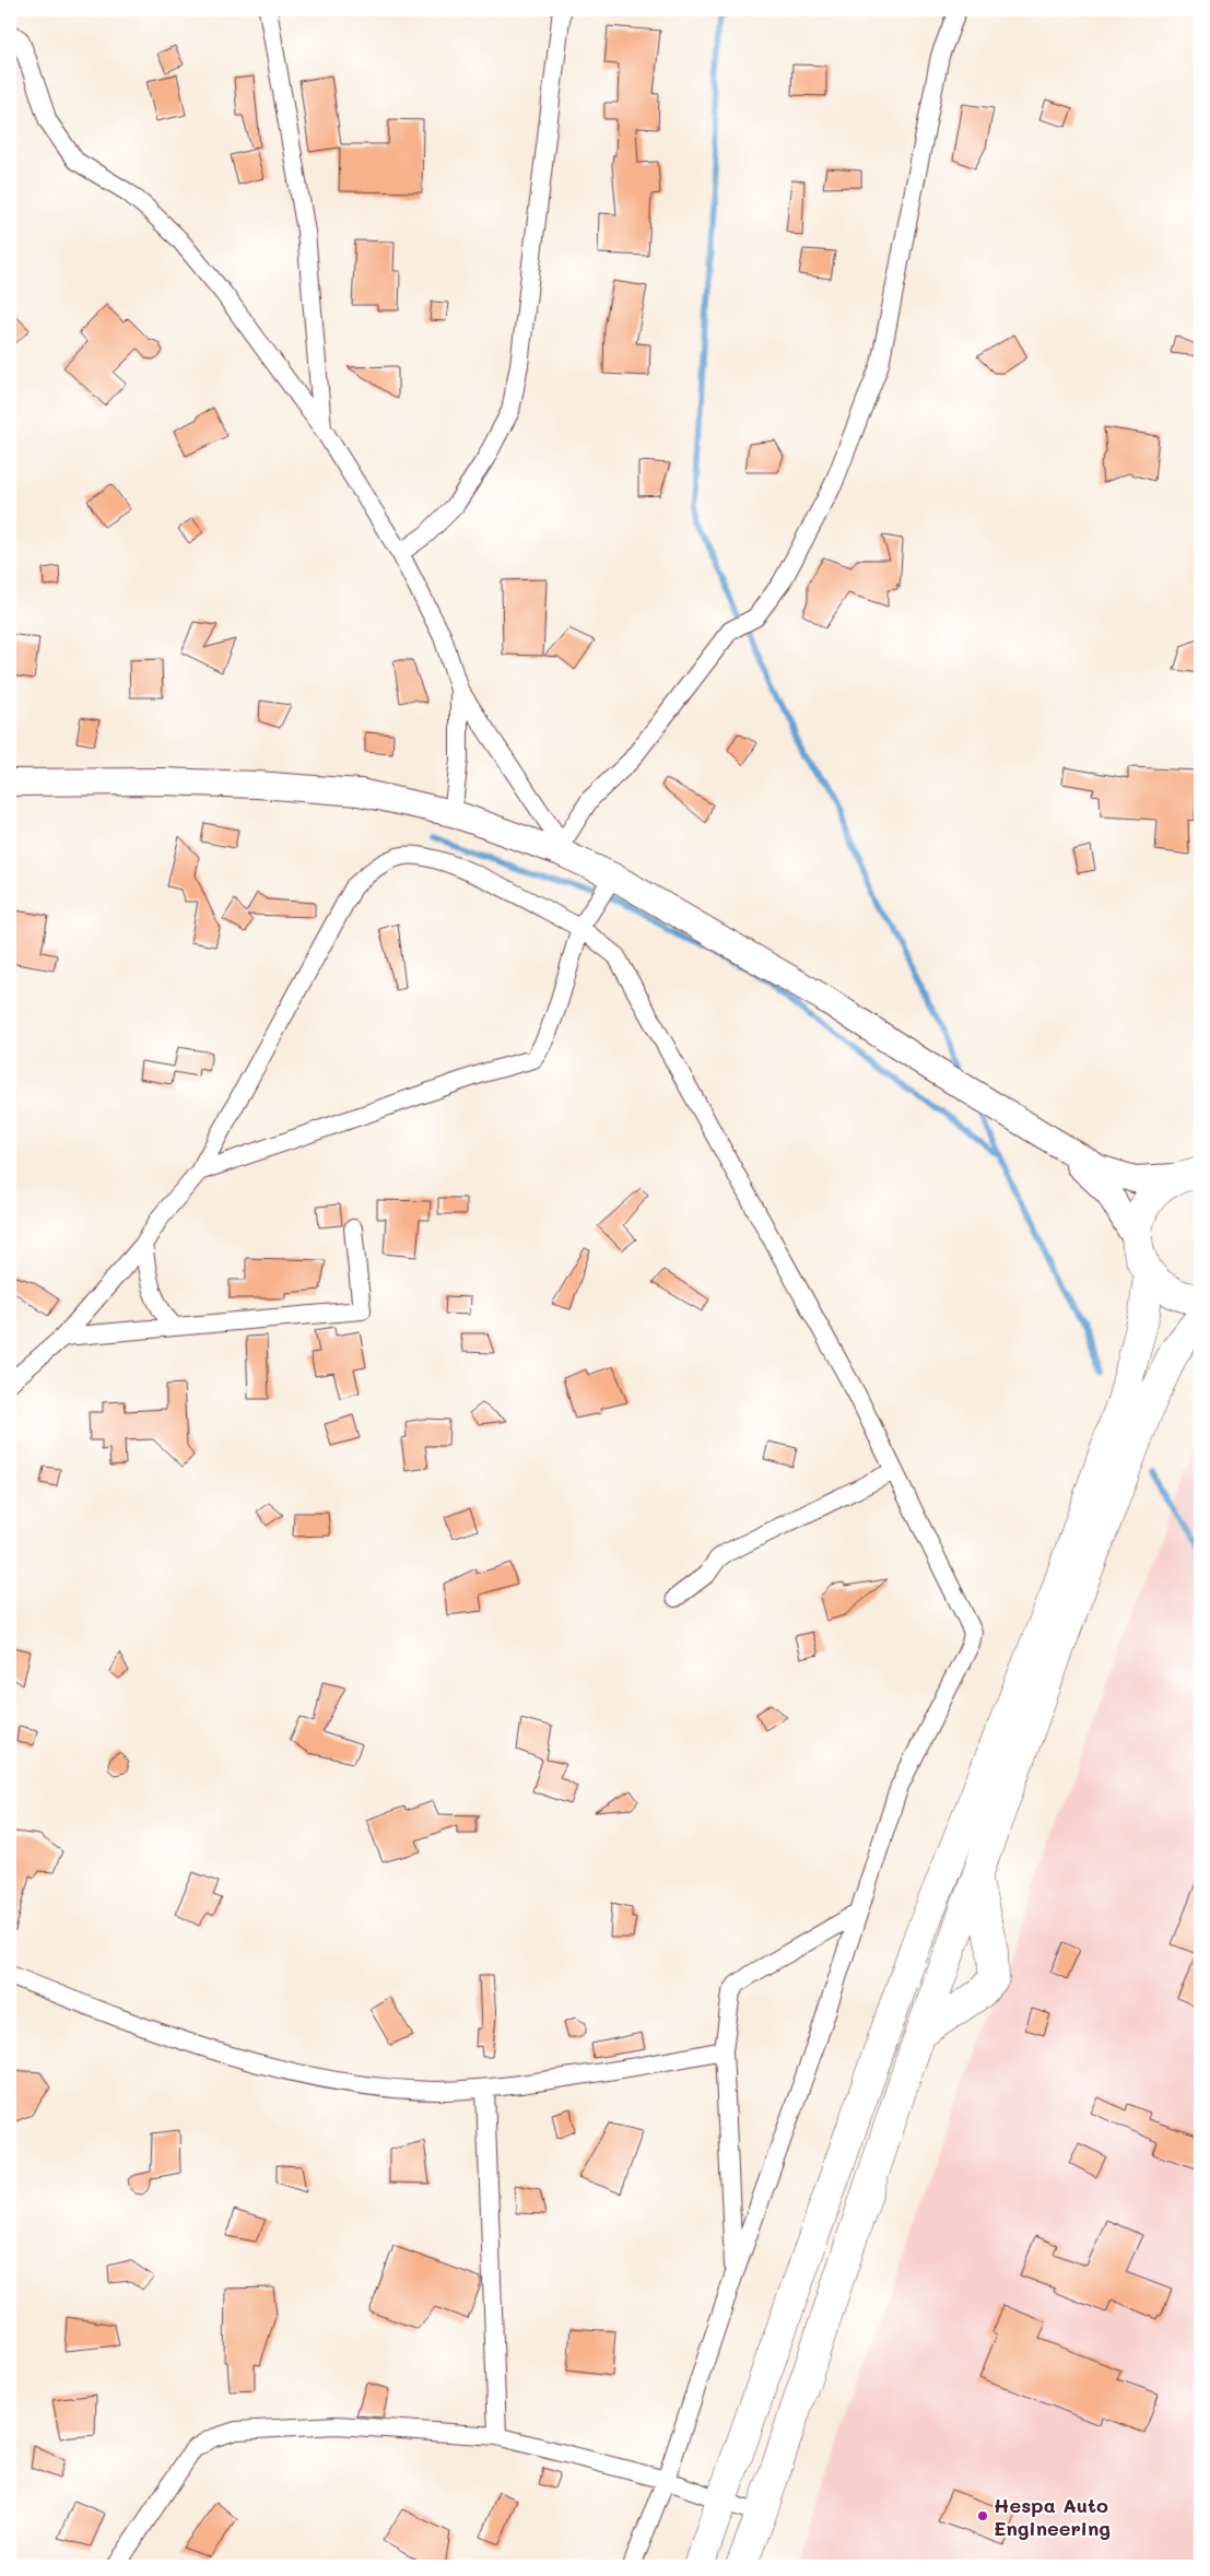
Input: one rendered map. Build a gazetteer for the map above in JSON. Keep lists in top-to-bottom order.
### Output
{
  "places": ["Hespa Auto Engineering"]
}
